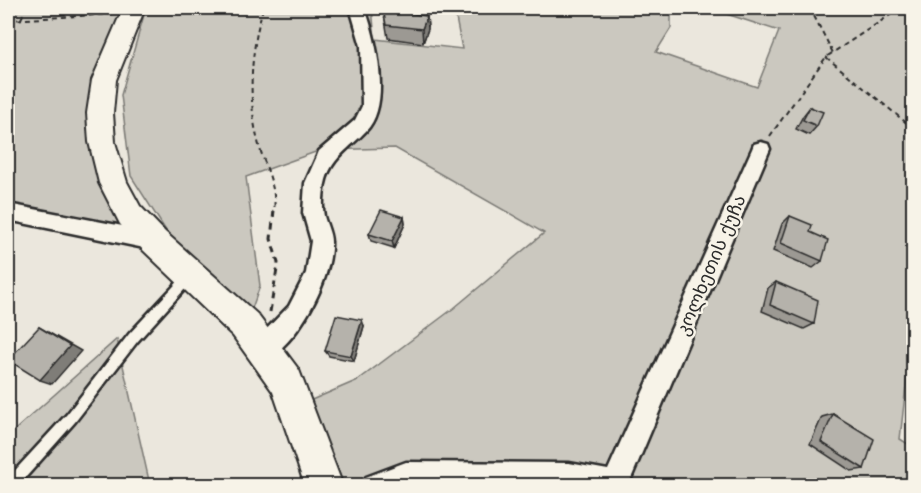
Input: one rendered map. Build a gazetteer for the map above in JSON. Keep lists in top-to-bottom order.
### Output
{
  "streets": {
    "street": ["კოლხეთის ქუჩა"]
  }
}
